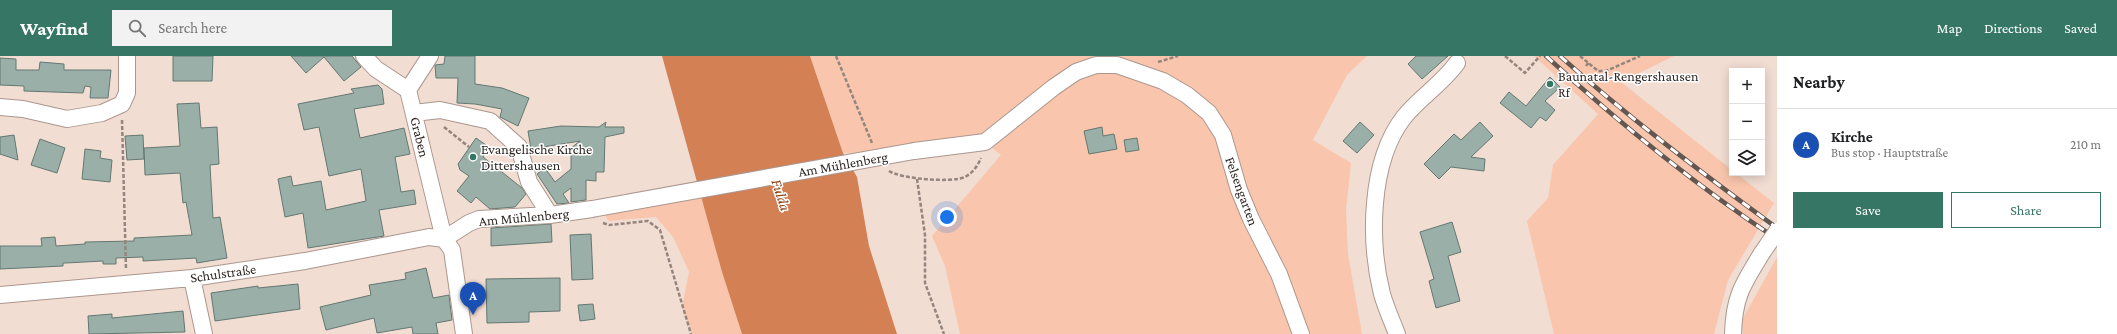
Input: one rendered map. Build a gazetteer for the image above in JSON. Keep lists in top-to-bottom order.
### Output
{
  "streets": {
    "street": [
      "Graben",
      "Am Mühlenberg",
      "Felsengarten",
      "Schulstraße"
    ]
  },
  "crossings": [
    ["Graben", "Am Mühlenberg"],
    ["Graben", "Schulstraße"],
    ["Am Mühlenberg", "Felsengarten"],
    ["Am Mühlenberg", "Schulstraße"]
  ],
  "water": ["Fulda"],
  "places": ["Baunatal-Rengershausen Rf", "Evangelische Kirche Dittershausen"],
  "page": {
    "header": "Wayfind",
    "search": "Search here",
    "nav": ["Map", "Directions", "Saved"],
    "heading": "Nearby",
    "map_buttons": ["+", "−"],
    "list": [
      {
        "mark": "A",
        "name": "Kirche",
        "note": "Bus stop · Hauptstraße",
        "value": "210 m"
      }
    ],
    "buttons": ["Save", "Share"],
    "pins": "A"
  }
}
